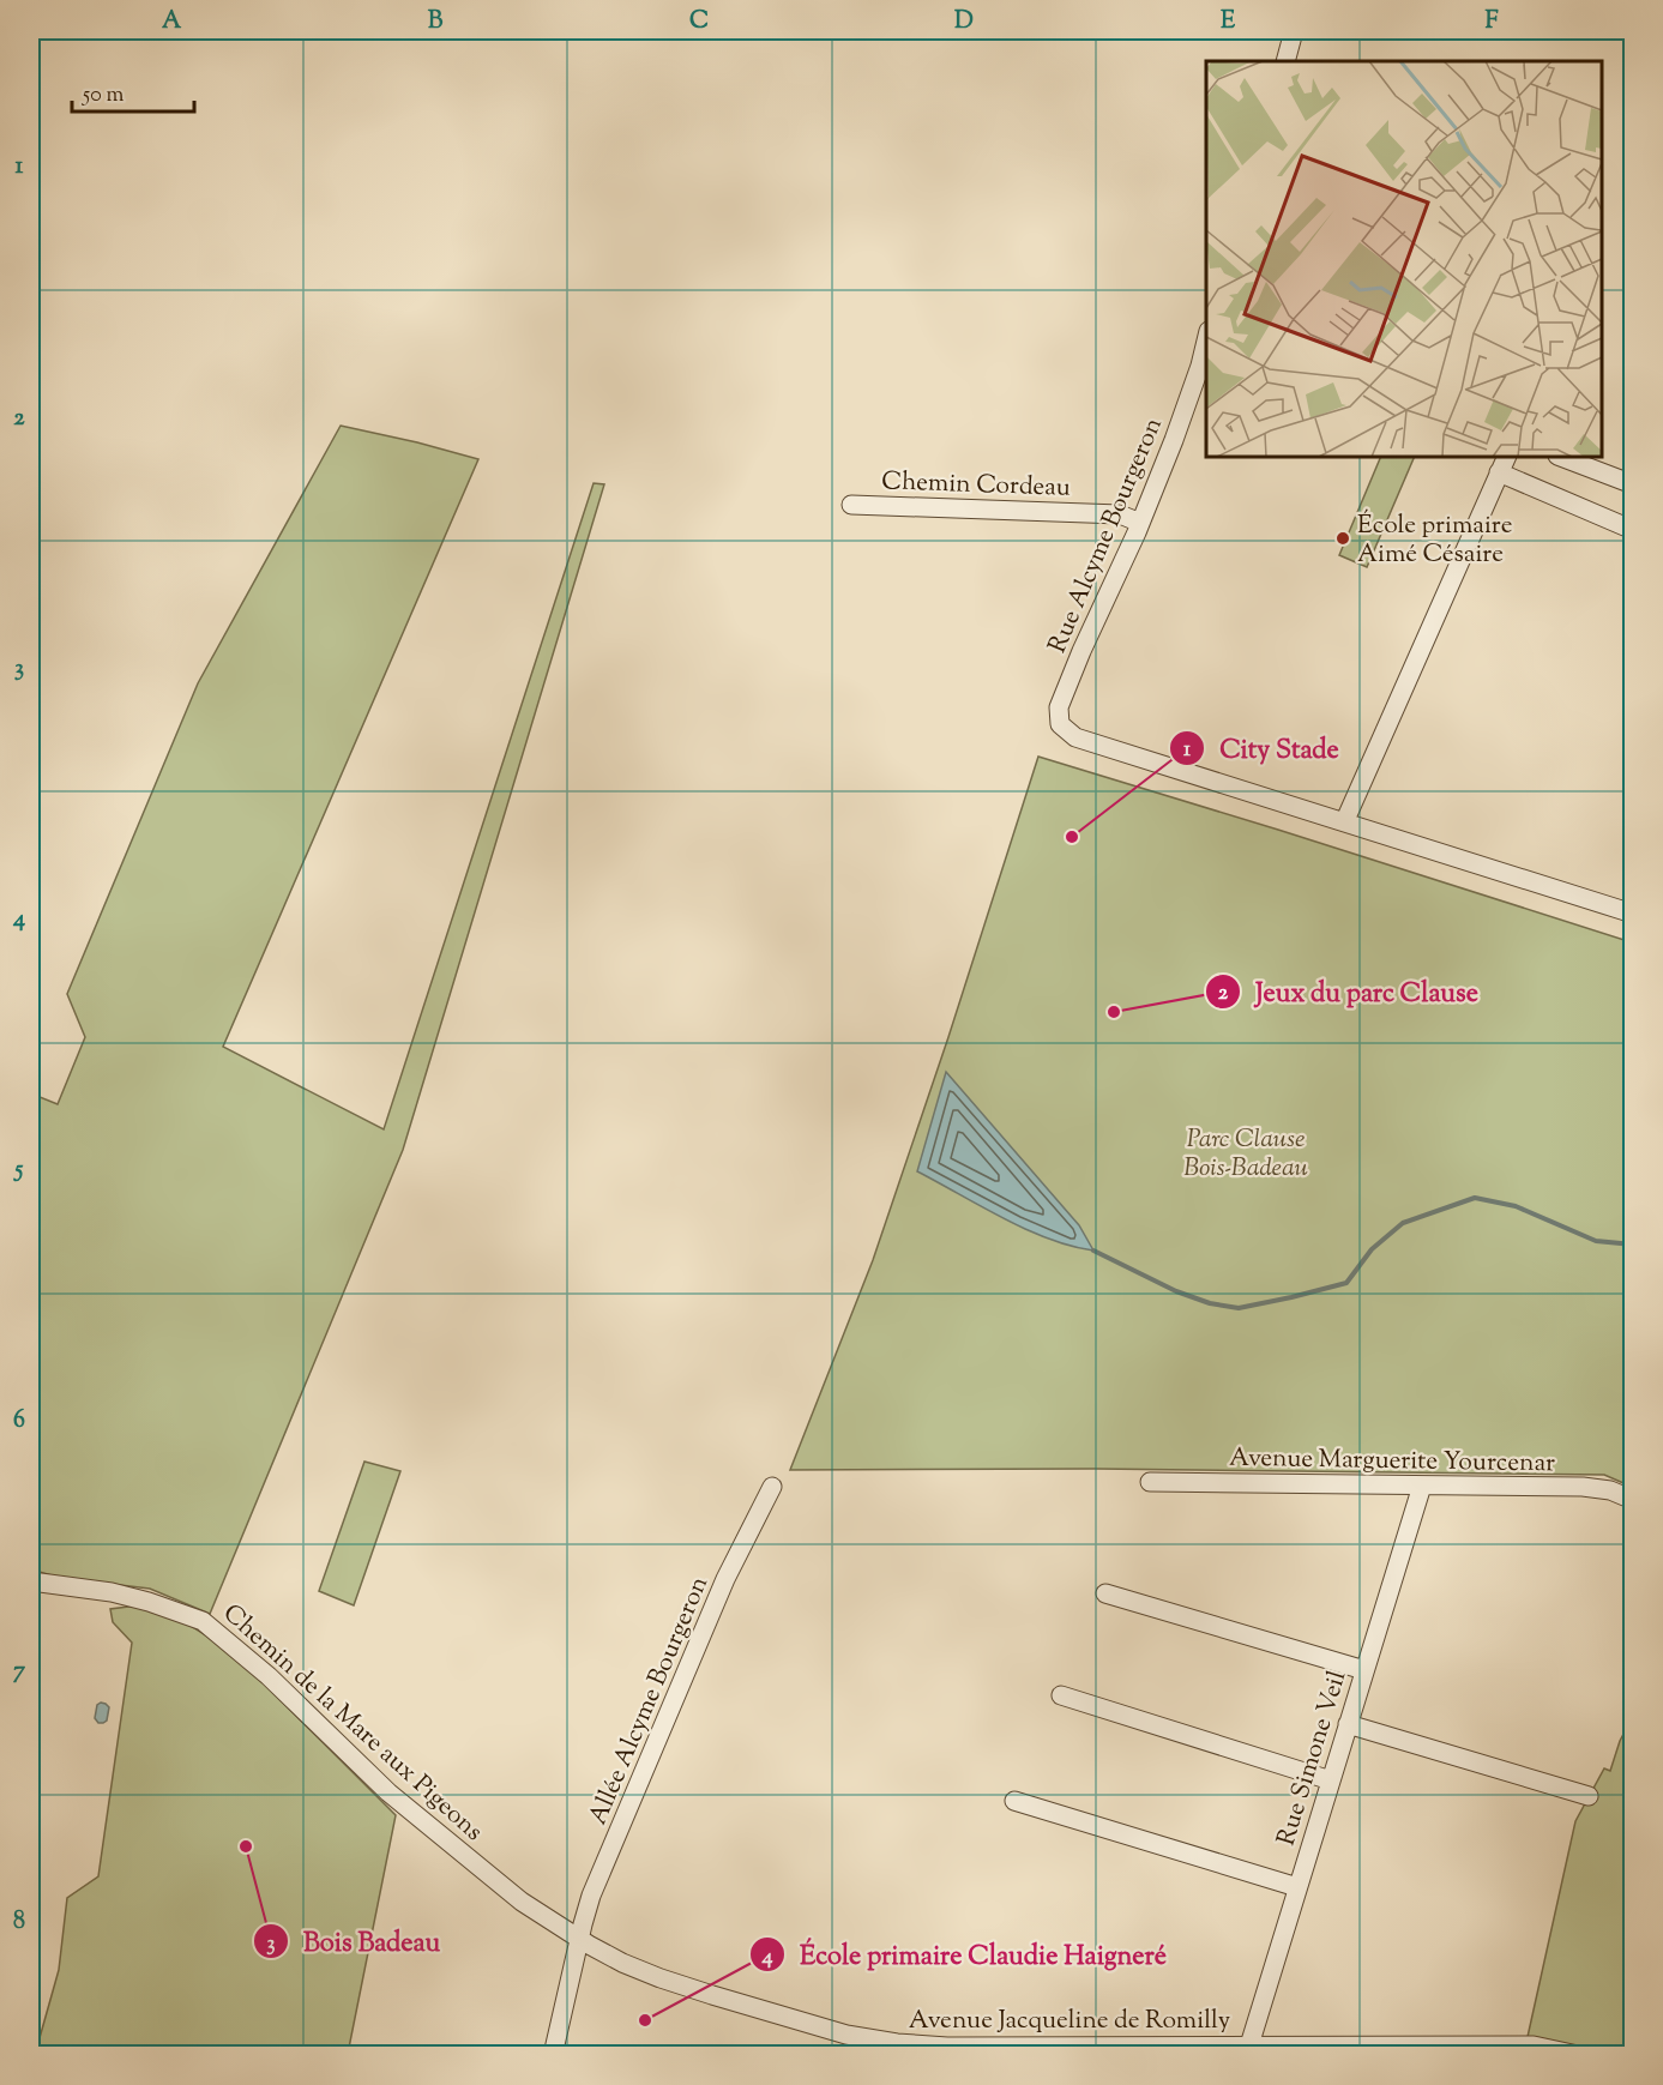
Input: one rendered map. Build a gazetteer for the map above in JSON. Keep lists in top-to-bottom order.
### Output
{
  "streets": {
    "street": [
      "Chemin Cordeau",
      "Rue Alcyme Bourgeron",
      "Avenue Marguerite Yourcenar",
      "Allée Alcyme Bourgeron",
      "Chemin de la Mare aux Pigeons",
      "Rue Simone Veil",
      "Avenue Jacqueline de Romilly"
    ]
  },
  "crossings": [
    ["Chemin Cordeau", "Rue Alcyme Bourgeron"],
    ["Avenue Marguerite Yourcenar", "Rue Simone Veil"],
    ["Allée Alcyme Bourgeron", "Chemin de la Mare aux Pigeons"],
    ["Allée Alcyme Bourgeron", "Avenue Jacqueline de Romilly"],
    ["Chemin de la Mare aux Pigeons", "Avenue Jacqueline de Romilly"],
    ["Rue Simone Veil", "Avenue Jacqueline de Romilly"]
  ],
  "parks": ["Parc Clause Bois-Badeau"],
  "places": [
    "École primaire Aimé Césaire",
    "City Stade",
    "Jeux du parc Clause",
    "Bois Badeau",
    "École primaire Claudie Haigneré"
  ],
  "scale_bar": "50 m",
  "grid": {
    "columns": [
      "A",
      "B",
      "C",
      "D",
      "E",
      "F"
    ],
    "rows": [
      "1",
      "2",
      "3",
      "4",
      "5",
      "6",
      "7",
      "8"
    ]
  }
}
